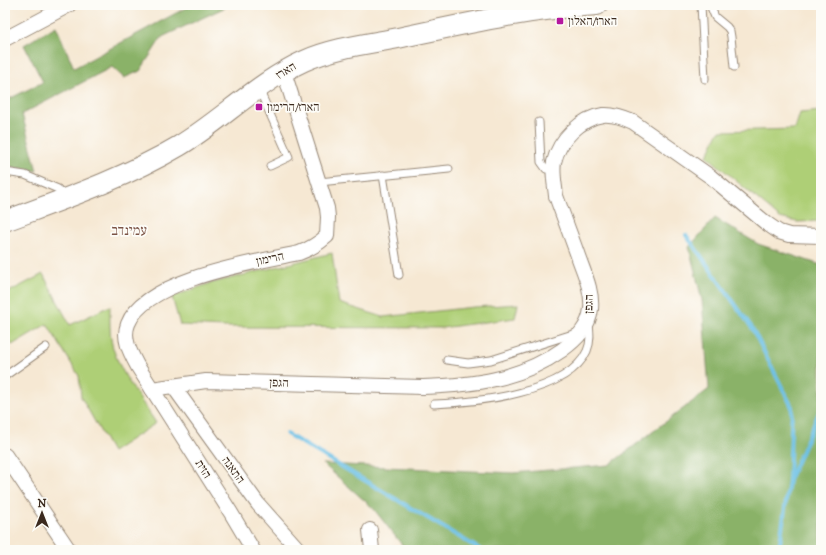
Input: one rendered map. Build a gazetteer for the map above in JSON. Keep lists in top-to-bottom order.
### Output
{
  "streets": {
    "street": [
      "הארז",
      "הרימון",
      "הגפן",
      "הזית",
      "התאנה"
    ]
  },
  "crossings": [
    ["הארז", "הרימון"],
    ["הרימון", "הגפן"],
    ["הרימון", "הזית"],
    ["הגפן", "הזית"],
    ["הגפן", "התאנה"]
  ],
  "districts": ["עמינדב"],
  "places": {
    "transit": ["הארז/האלון", "הארז/הרימון"]
  },
  "north": "top"
}
